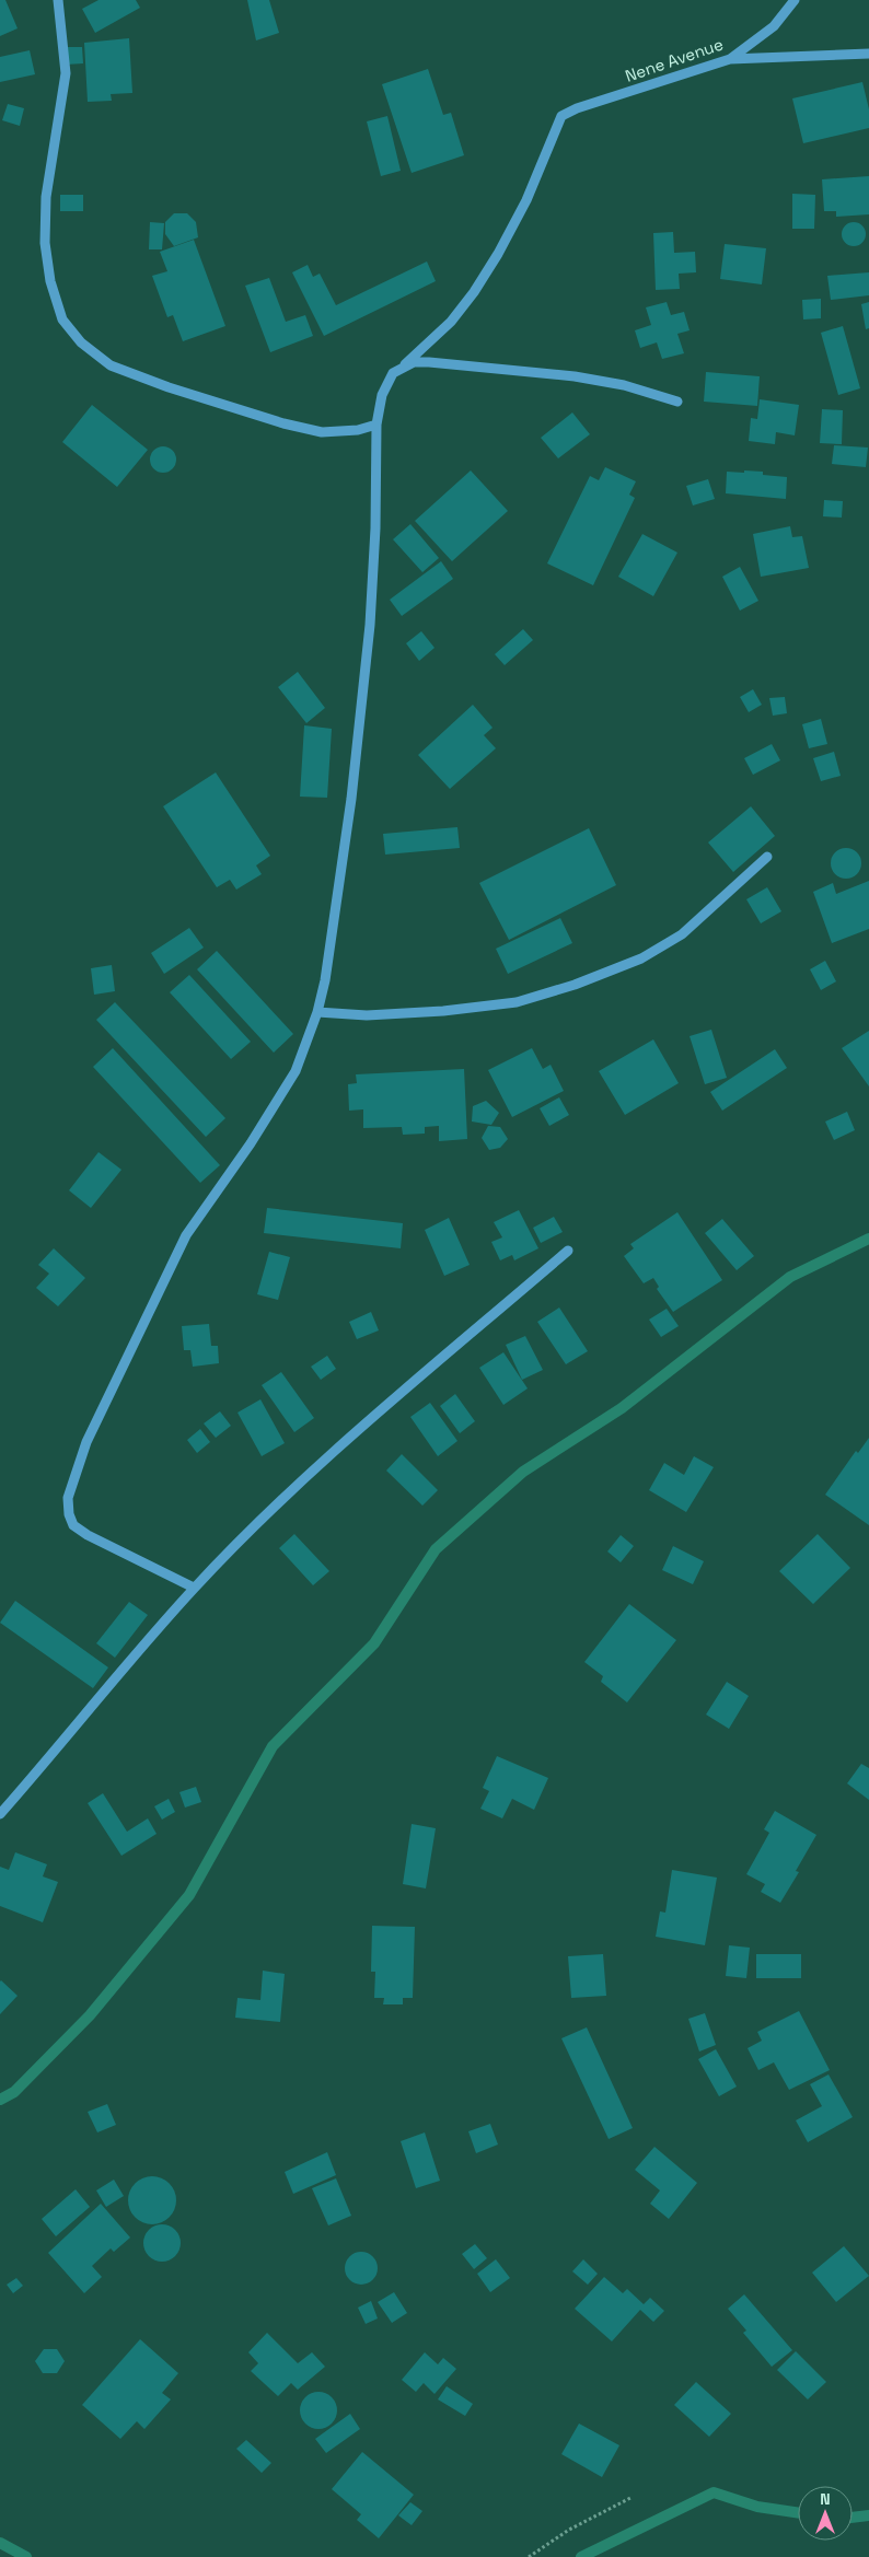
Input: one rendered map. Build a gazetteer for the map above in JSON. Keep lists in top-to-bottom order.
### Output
{
  "streets": {
    "street": ["Nene Avenue"]
  },
  "north": "top"
}
